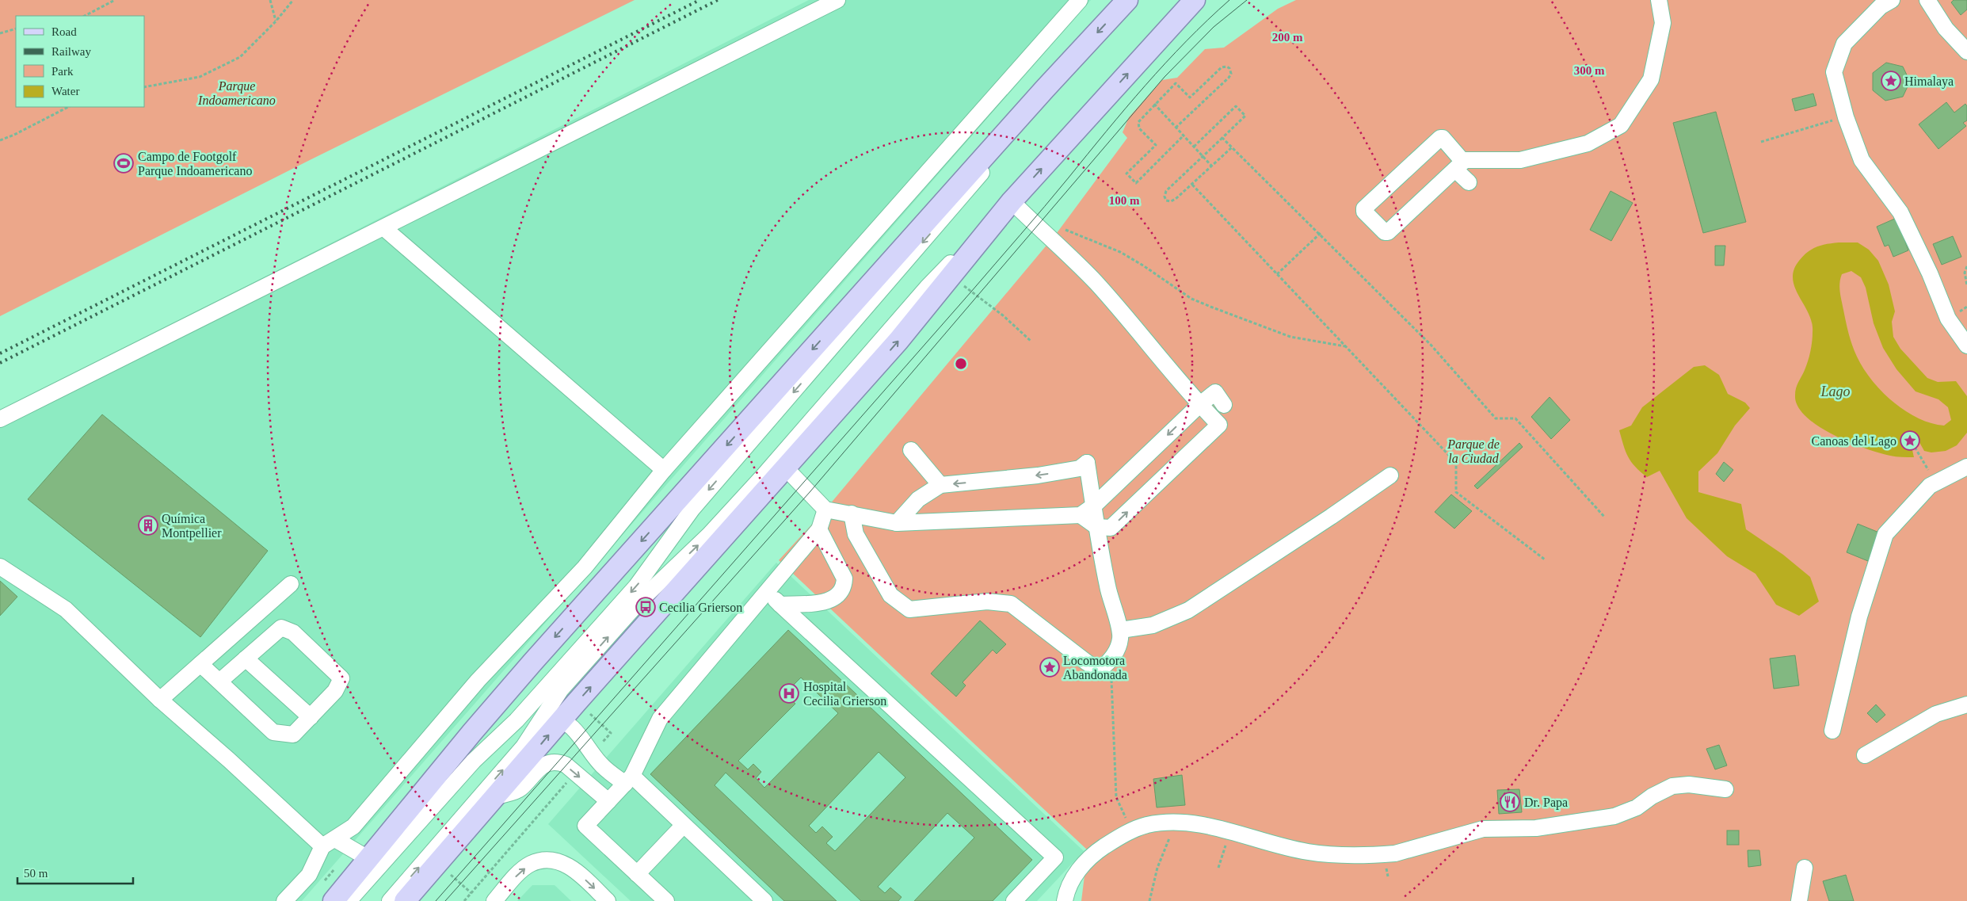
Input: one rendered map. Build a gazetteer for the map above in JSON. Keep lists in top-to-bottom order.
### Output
{
  "water": ["Lago"],
  "parks": ["Parque Indoamericano", "Parque de la Ciudad"],
  "places": {
    "place": ["Himalaya", "Canoas del Lago", "Locomotora Abandonada"],
    "sports": ["Campo de Footgolf Parque Indoamericano"],
    "building": ["Química Montpellier"],
    "bus stop": ["Cecilia Grierson"],
    "hospital": ["Hospital Cecilia Grierson"],
    "restaurant": ["Dr. Papa"]
  },
  "legend": [
    "Road",
    "Railway",
    "Park",
    "Water"
  ],
  "scale_bar": "50 m",
  "rings": ["200 m", "300 m", "100 m"]
}
